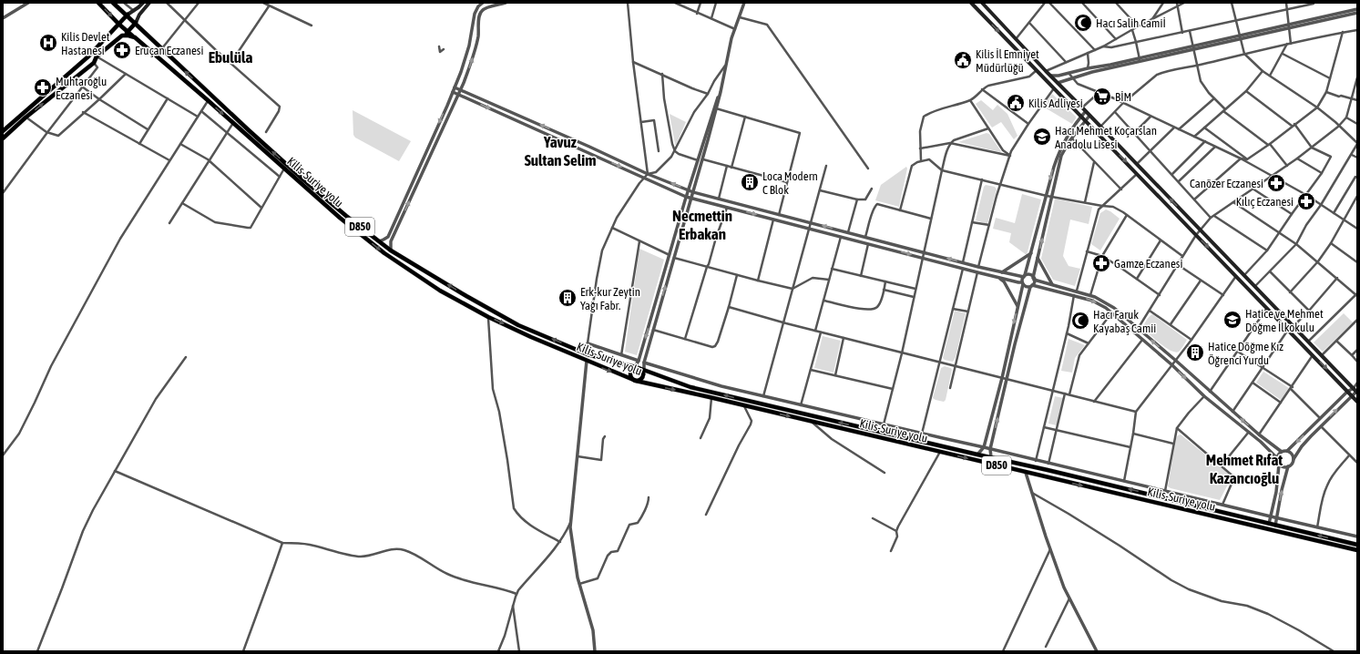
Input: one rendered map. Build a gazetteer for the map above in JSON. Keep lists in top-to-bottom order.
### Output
{
  "streets": {
    "highway": ["Kilis-Suriye yolu", "D850"]
  },
  "districts": [
    "Ebulüla",
    "Yavuz Sultan Selim",
    "Necmettin Erbakan",
    "Mehmet Rıfat Kazancıoğlu"
  ],
  "places": {
    "mosque": ["Hacı Salih Camiİ", "Hacı Faruk Kayabaş Camii"],
    "hospital": ["Kilis Devlet Hastanesi"],
    "pharmacy": [
      "Eruçan Eczanesi",
      "Muhtaroğlu Eczanesi",
      "Canözer Eczanesi",
      "Kılıç Eczanesi",
      "Gamze Eczanesi"
    ],
    "public building": ["Kilis İl Emniyet Müdürlüğü", "Kilis Adliyesi"],
    "supermarket": ["BİM"],
    "school or university": ["Hacı Mehmet Koçarslan Anadolu Lisesi", "Hatice ve Mehmet Döğme İlkokulu"],
    "building": ["Loca Modern C Blok", "Erk-kur Zeytin Yağı Fabr.", "Hatice Döğme Kız Öğrenci Yurdu"]
  }
}
